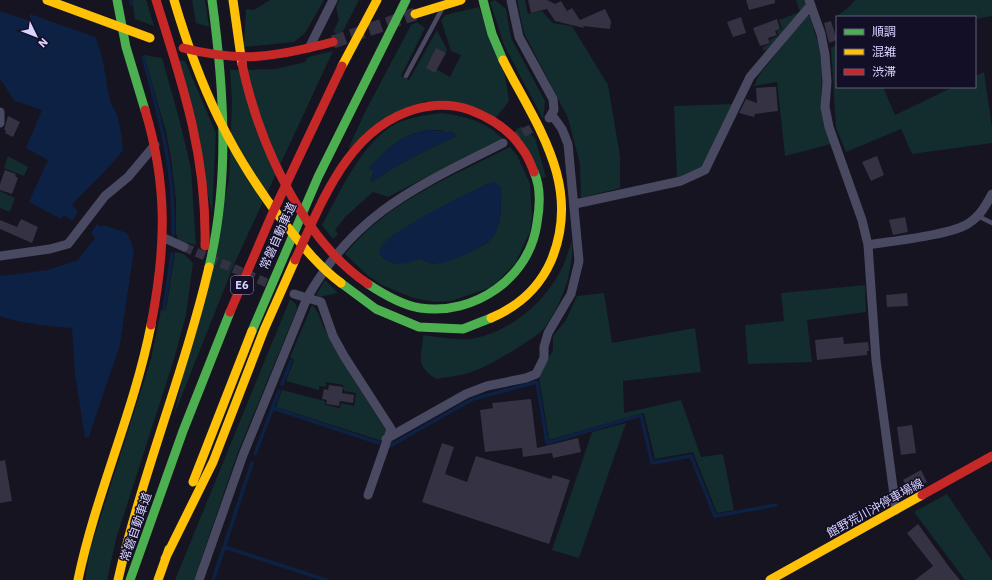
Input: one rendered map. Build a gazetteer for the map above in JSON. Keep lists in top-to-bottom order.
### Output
{
  "streets": {
    "main road": ["常磐自動車道", "E6", "館野荒川沖停車場線"]
  },
  "legend": ["順調", "混雑", "渋滞"],
  "north": "bottom right"
}
